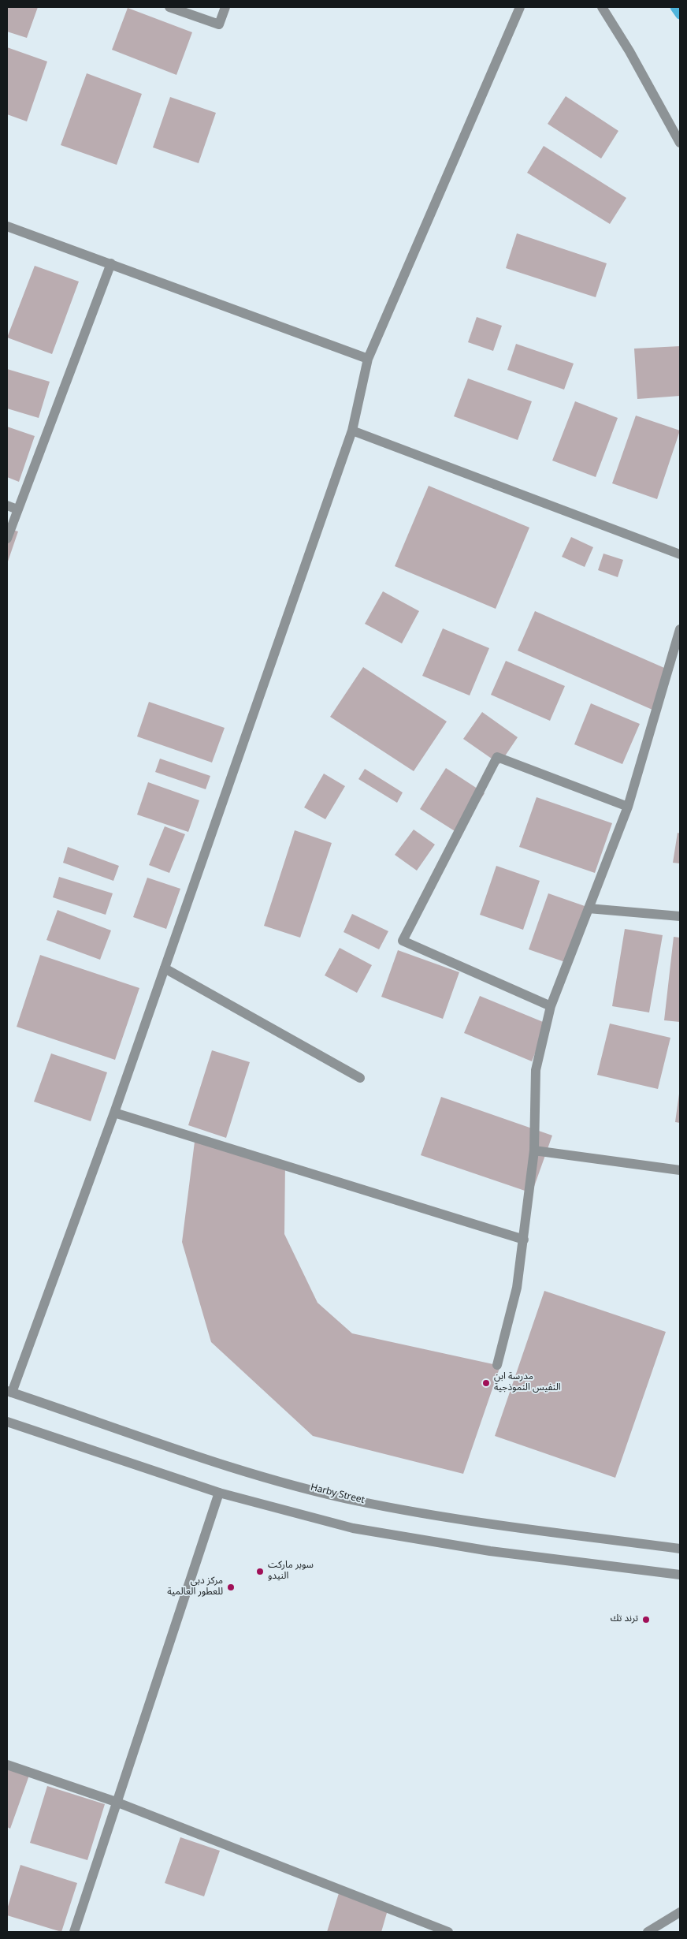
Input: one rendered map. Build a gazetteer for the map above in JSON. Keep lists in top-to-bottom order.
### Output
{
  "streets": {
    "street": ["Harby Street"]
  },
  "places": [
    "مدرسة ابن النفيس النموذجية",
    "سوبر ماركت النيدو",
    "مركز دبي للعطور العالمية",
    "ترند تك"
  ]
}
